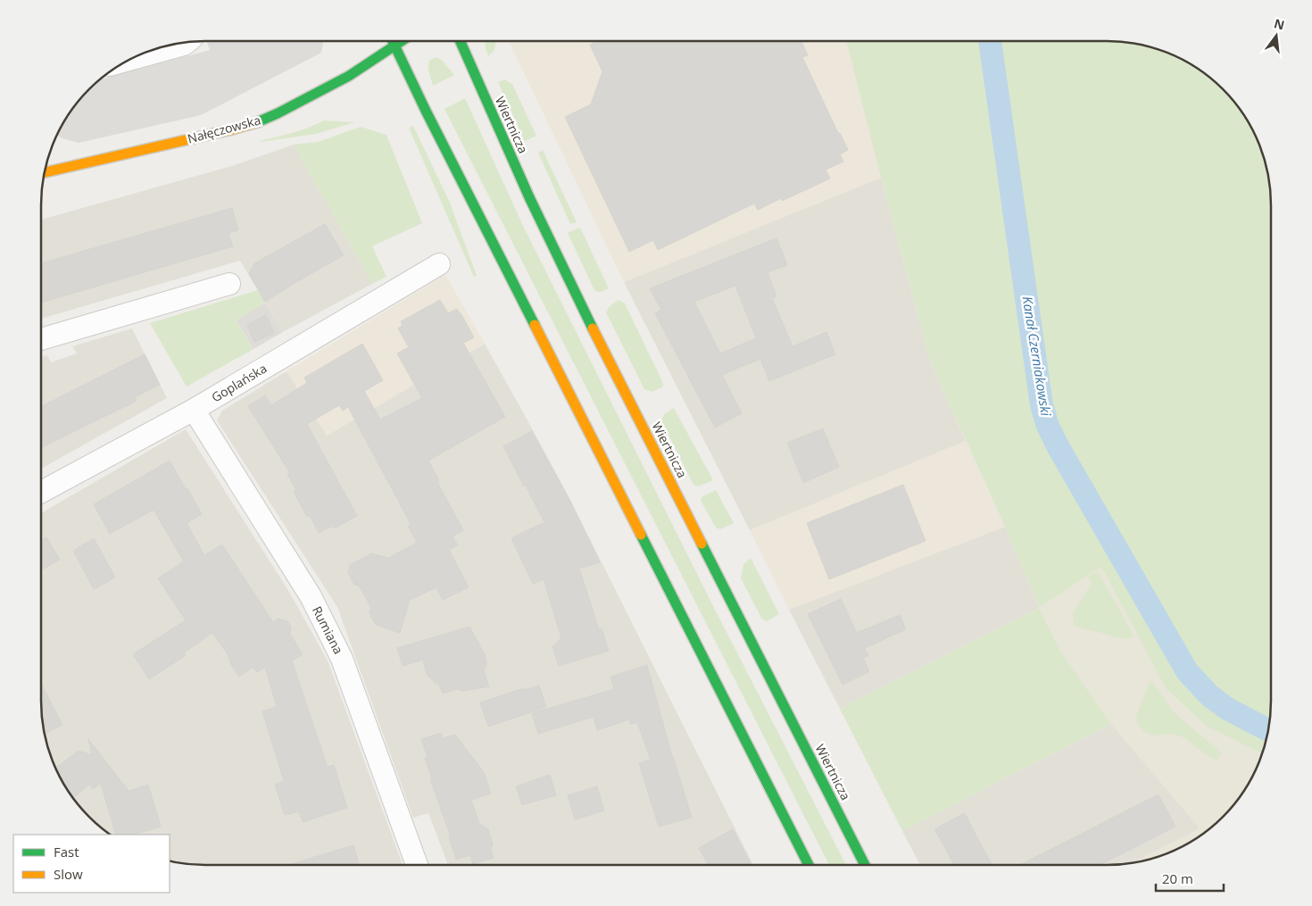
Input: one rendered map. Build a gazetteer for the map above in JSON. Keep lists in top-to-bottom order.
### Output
{
  "streets": {
    "main road": ["Wiertnicza", "Nałęczowska"],
    "street": ["Goplańska", "Rumiana"]
  },
  "crossings": [
    ["Goplańska", "Rumiana"]
  ],
  "water": ["Kanał Czerniakowski"],
  "legend": ["Fast", "Slow"],
  "scale_bar": "20 m",
  "north": "top"
}
